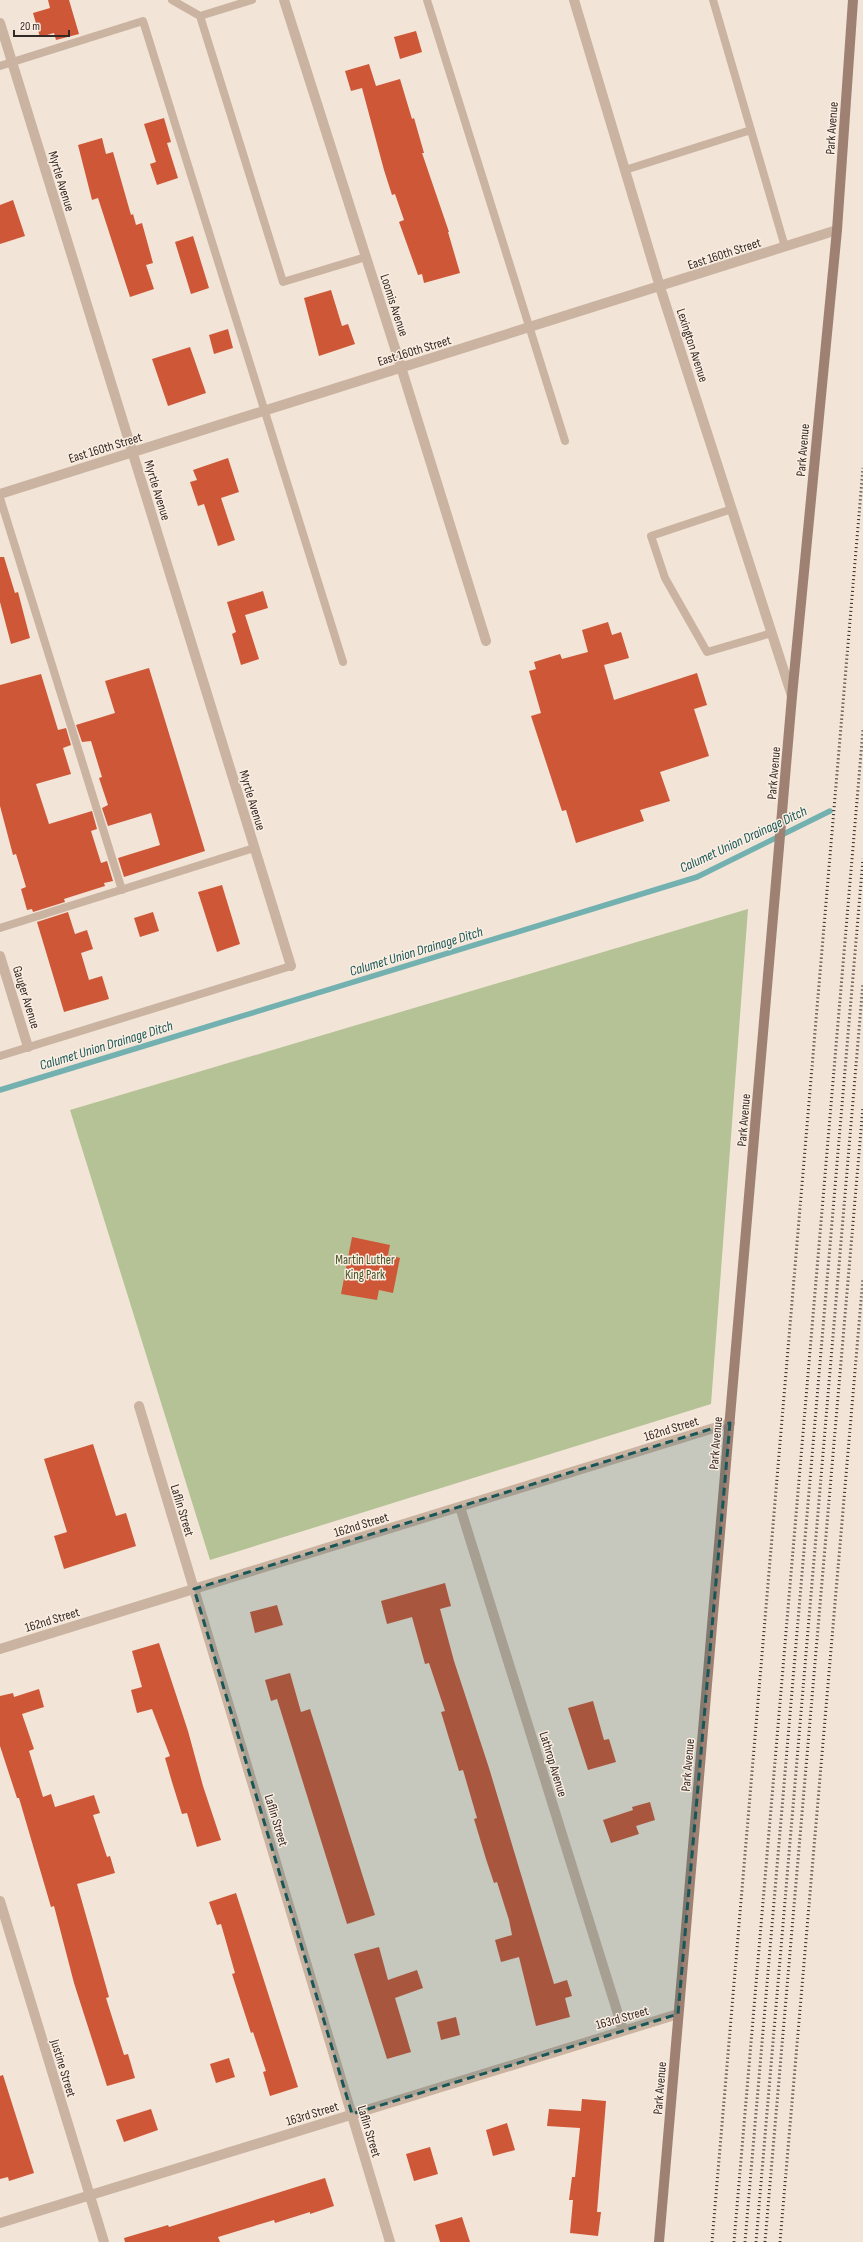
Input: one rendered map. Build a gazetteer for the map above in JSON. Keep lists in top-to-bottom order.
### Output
{
  "streets": {
    "street": [
      "Park Avenue",
      "Myrtle Avenue",
      "East 160th Street",
      "Loomis Avenue",
      "Lexington Avenue",
      "Gauger Avenue",
      "162nd Street",
      "Laflin Street",
      "Lathrop Avenue",
      "163rd Street",
      "Justine Street"
    ]
  },
  "crossings": [
    ["Park Avenue", "East 160th Street"],
    ["Park Avenue", "Lexington Avenue"],
    ["Park Avenue", "162nd Street"],
    ["Park Avenue", "163rd Street"],
    ["Myrtle Avenue", "East 160th Street"],
    ["East 160th Street", "Loomis Avenue"],
    ["East 160th Street", "Lexington Avenue"],
    ["162nd Street", "Laflin Street"],
    ["162nd Street", "Lathrop Avenue"],
    ["Laflin Street", "163rd Street"],
    ["Lathrop Avenue", "163rd Street"],
    ["163rd Street", "Justine Street"]
  ],
  "water": ["Calumet Union Drainage Ditch"],
  "parks": ["Martin Luther King Park"],
  "scale_bar": "20 m"
}
